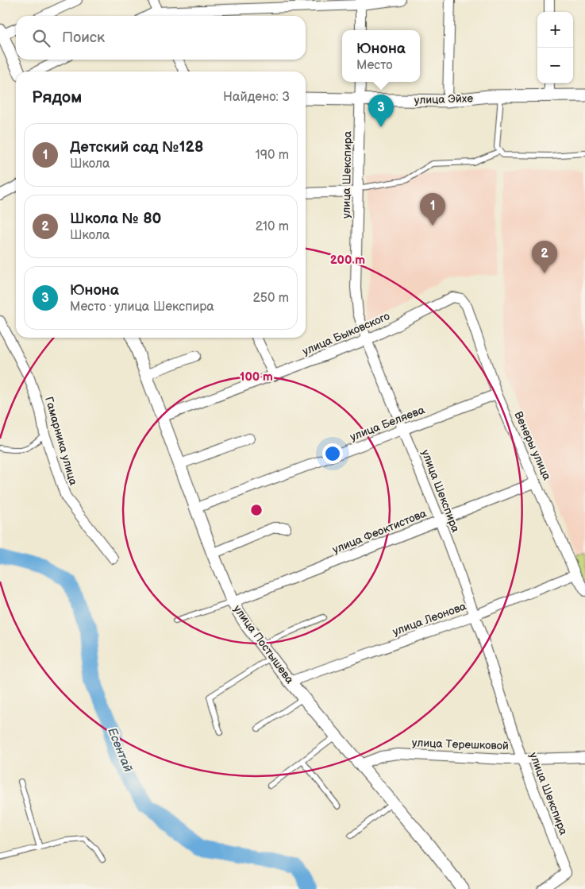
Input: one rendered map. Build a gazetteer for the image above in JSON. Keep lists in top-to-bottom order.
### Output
{
  "streets": {
    "street": [
      "улица Эйхе",
      "улица Шекспира",
      "улица Быковского",
      "улица Беляева",
      "Гамарника улица",
      "Венеры улица",
      "улица Феоктистова",
      "улица Леонова",
      "улица Постышева",
      "улица Терешковой"
    ]
  },
  "crossings": [
    ["улица Эйхе", "улица Шекспира"],
    ["улица Шекспира", "улица Быковского"],
    ["улица Шекспира", "улица Беляева"],
    ["улица Шекспира", "улица Феоктистова"],
    ["улица Шекспира", "улица Леонова"],
    ["улица Шекспира", "улица Терешковой"],
    ["улица Быковского", "Венеры улица"],
    ["улица Быковского", "улица Постышева"],
    ["улица Беляева", "Венеры улица"],
    ["улица Беляева", "улица Постышева"],
    ["Венеры улица", "улица Феоктистова"],
    ["Венеры улица", "улица Леонова"],
    ["улица Феоктистова", "улица Постышева"],
    ["улица Леонова", "улица Постышева"],
    ["улица Постышева", "улица Терешковой"]
  ],
  "water": ["Есентай"],
  "page": {
    "map_buttons": ["+", "−"],
    "search": "Поиск",
    "popup": ["Юнона", "Место"],
    "heading": ["Рядом", "Найдено: 3"],
    "pins": ["3", "1", "2"],
    "list": [
      {
        "mark": "1",
        "name": "Детский сад №128",
        "note": "Школа",
        "value": "190 m"
      },
      {
        "mark": "2",
        "name": "Школа № 80",
        "note": "Школа",
        "value": "210 m"
      },
      {
        "mark": "3",
        "name": "Юнона",
        "note": "Место · улица Шекспира",
        "value": "250 m"
      }
    ]
  },
  "rings": ["200 m", "100 m"]
}
